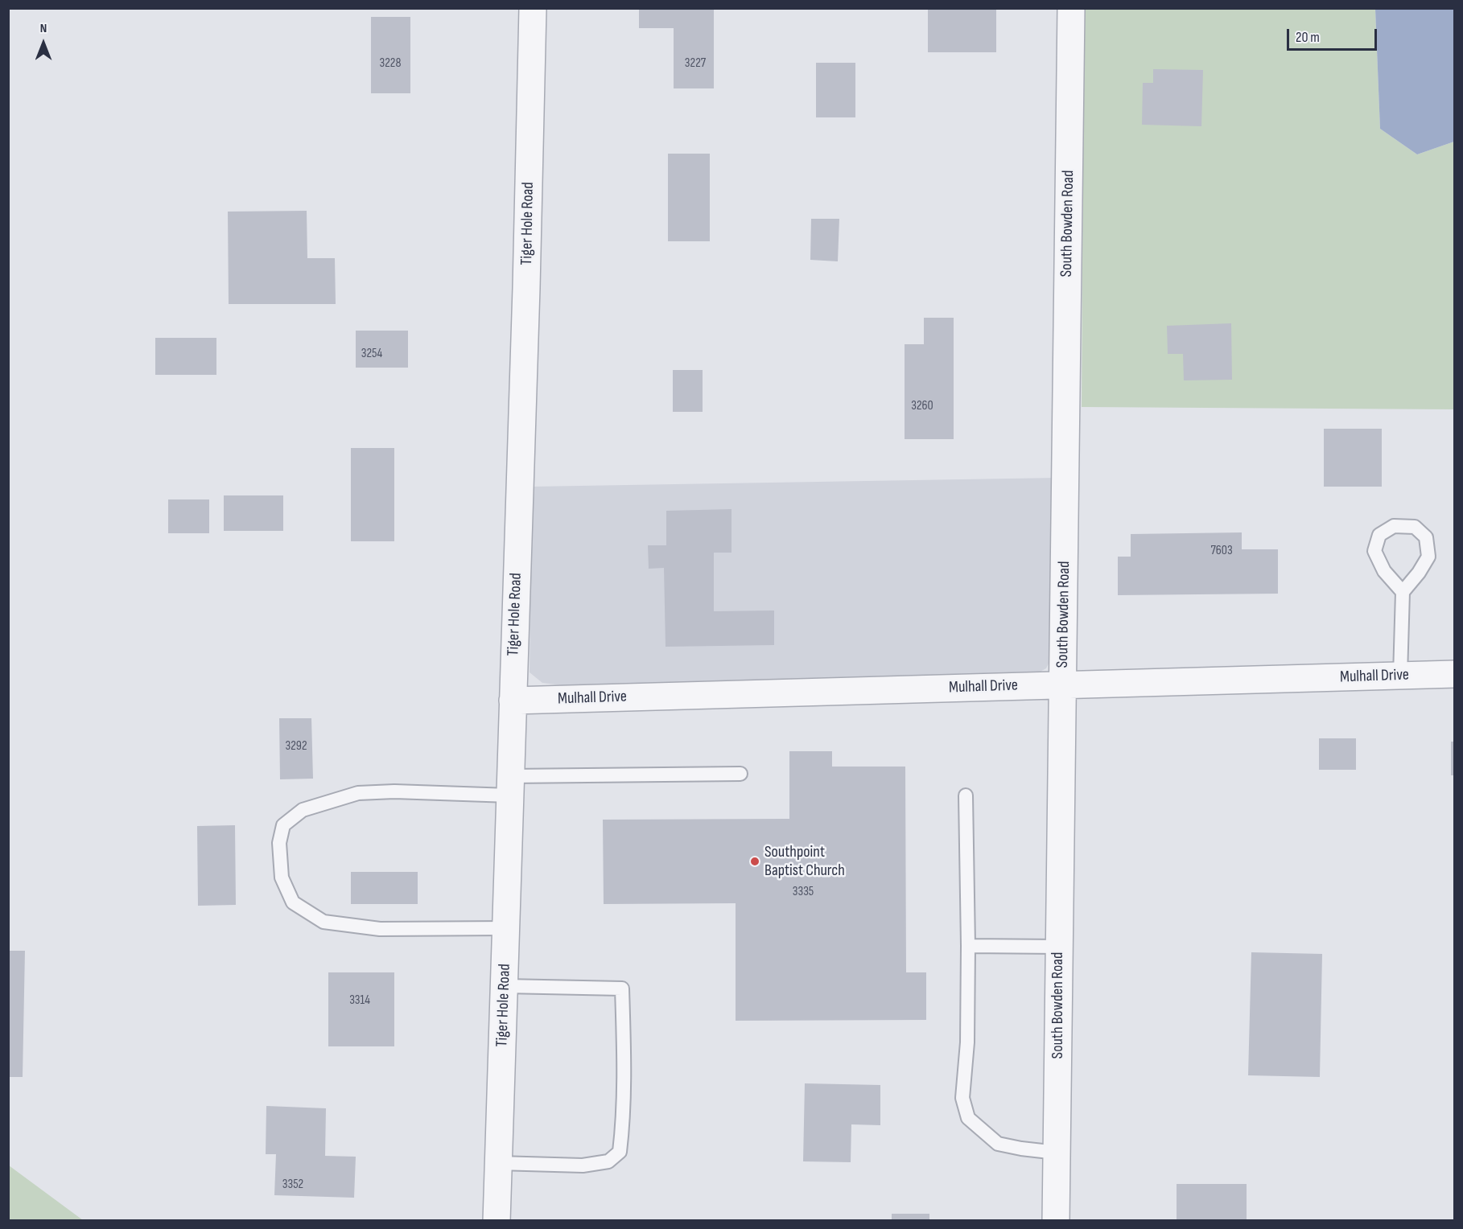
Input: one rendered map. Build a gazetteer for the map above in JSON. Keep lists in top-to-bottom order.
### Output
{
  "streets": {
    "street": ["Tiger Hole Road", "South Bowden Road", "Mulhall Drive"]
  },
  "crossings": [
    ["Tiger Hole Road", "Mulhall Drive"],
    ["South Bowden Road", "Mulhall Drive"]
  ],
  "places": ["Southpoint Baptist Church"],
  "house_numbers": [
    "3228",
    "3227",
    "3254",
    "3260",
    "7603",
    "3292",
    "3335",
    "3314",
    "3352"
  ],
  "scale_bar": "20 m",
  "north": "top"
}
